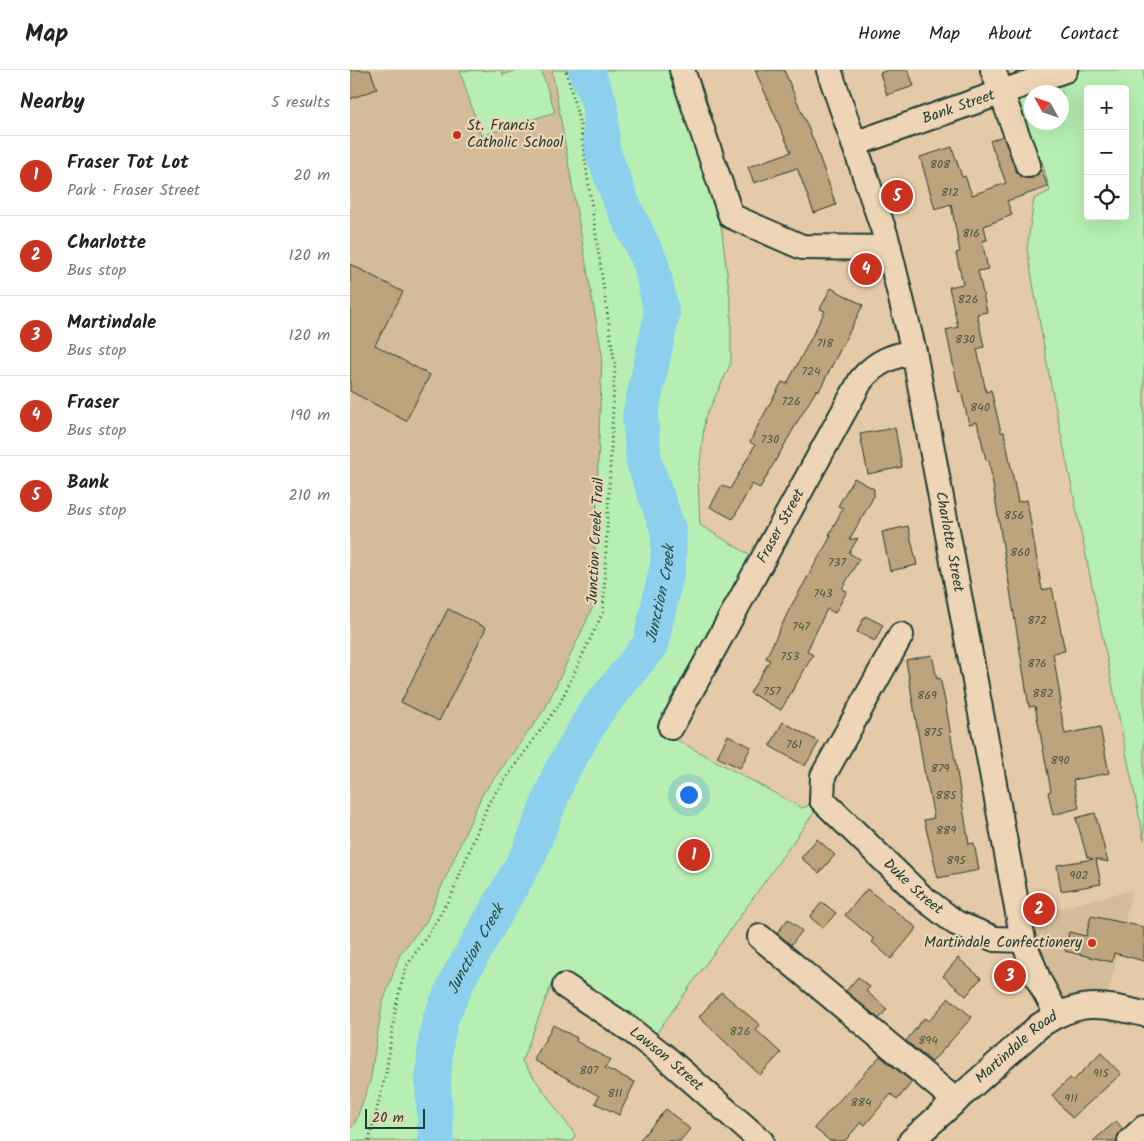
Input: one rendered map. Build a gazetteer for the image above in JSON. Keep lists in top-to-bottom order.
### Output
{
  "streets": {
    "street": [
      "Bank Street",
      "Fraser Street",
      "Charlotte Street",
      "Duke Street",
      "Martindale Road",
      "Lawson Street"
    ],
    "path": ["Junction Creek Trail"]
  },
  "crossings": [
    ["Bank Street", "Charlotte Street"],
    ["Fraser Street", "Charlotte Street"],
    ["Charlotte Street", "Duke Street"],
    ["Charlotte Street", "Martindale Road"]
  ],
  "water": ["Junction Creek"],
  "places": ["St. Francis Catholic School", "Martindale Confectionery"],
  "house_numbers": [
    "808",
    "812",
    "816",
    "826",
    "830",
    "718",
    "724",
    "726",
    "840",
    "730",
    "856",
    "860",
    "737",
    "743",
    "872",
    "747",
    "753",
    "876",
    "757",
    "882",
    "869",
    "875",
    "761",
    "890",
    "879",
    "885",
    "889",
    "895",
    "902",
    "826",
    "894",
    "807",
    "915",
    "811",
    "911",
    "884"
  ],
  "scale_bar": "20 m",
  "north": "top left",
  "page": {
    "header": "Map",
    "nav": [
      "Home",
      "Map",
      "About",
      "Contact"
    ],
    "heading": ["Nearby", "5 results"],
    "map_buttons": ["+", "−"],
    "list": [
      {
        "mark": "1",
        "name": "Fraser Tot Lot",
        "note": "Park · Fraser Street",
        "value": "20 m"
      },
      {
        "mark": "2",
        "name": "Charlotte",
        "note": "Bus stop",
        "value": "120 m"
      },
      {
        "mark": "3",
        "name": "Martindale",
        "note": "Bus stop",
        "value": "120 m"
      },
      {
        "mark": "4",
        "name": "Fraser",
        "note": "Bus stop",
        "value": "190 m"
      },
      {
        "mark": "5",
        "name": "Bank",
        "note": "Bus stop",
        "value": "210 m"
      }
    ],
    "pins": [
      "5",
      "4",
      "1",
      "2",
      "3"
    ],
    "scale": "20 m"
  }
}
